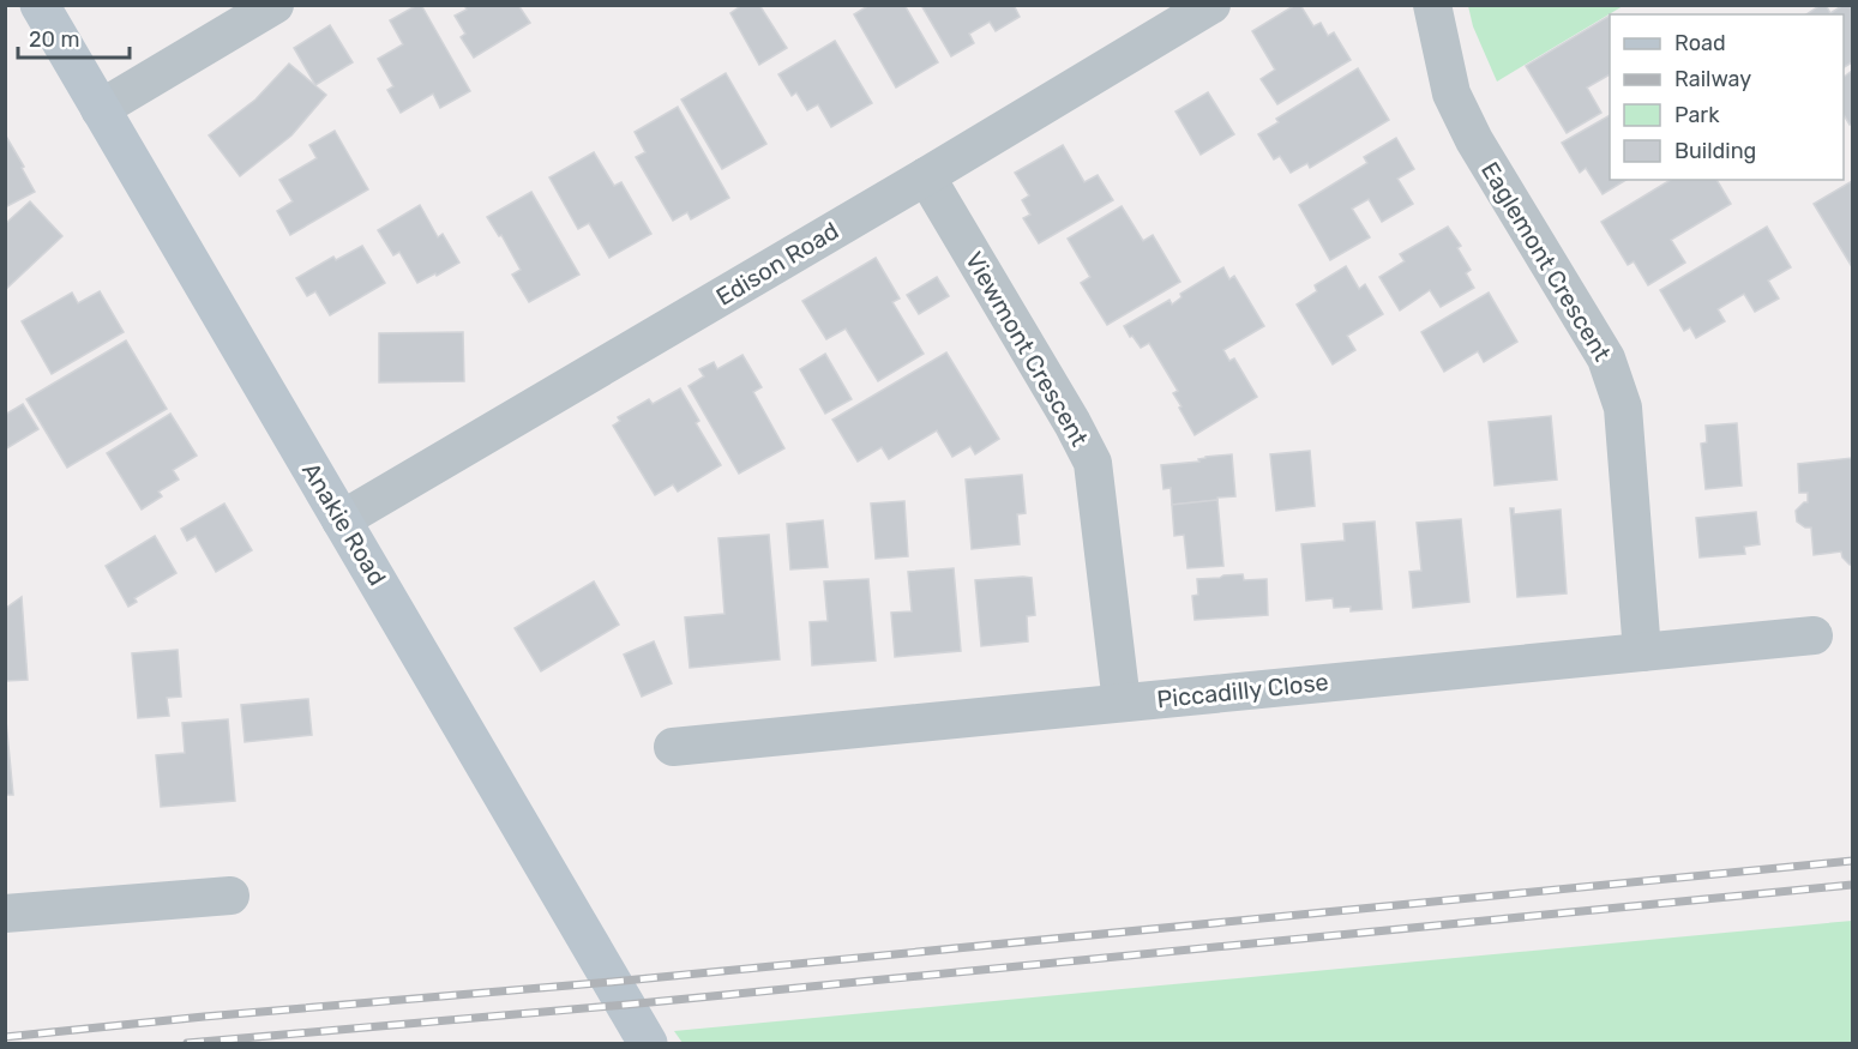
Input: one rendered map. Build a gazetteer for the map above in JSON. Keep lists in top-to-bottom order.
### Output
{
  "streets": {
    "main road": ["Anakie Road"],
    "street": [
      "Eaglemont Crescent",
      "Edison Road",
      "Viewmont Crescent",
      "Piccadilly Close"
    ]
  },
  "crossings": [
    ["Eaglemont Crescent", "Piccadilly Close"],
    ["Edison Road", "Viewmont Crescent"],
    ["Edison Road", "Anakie Road"],
    ["Viewmont Crescent", "Piccadilly Close"]
  ],
  "legend": [
    "Road",
    "Railway",
    "Park",
    "Building"
  ],
  "scale_bar": "20 m"
}
